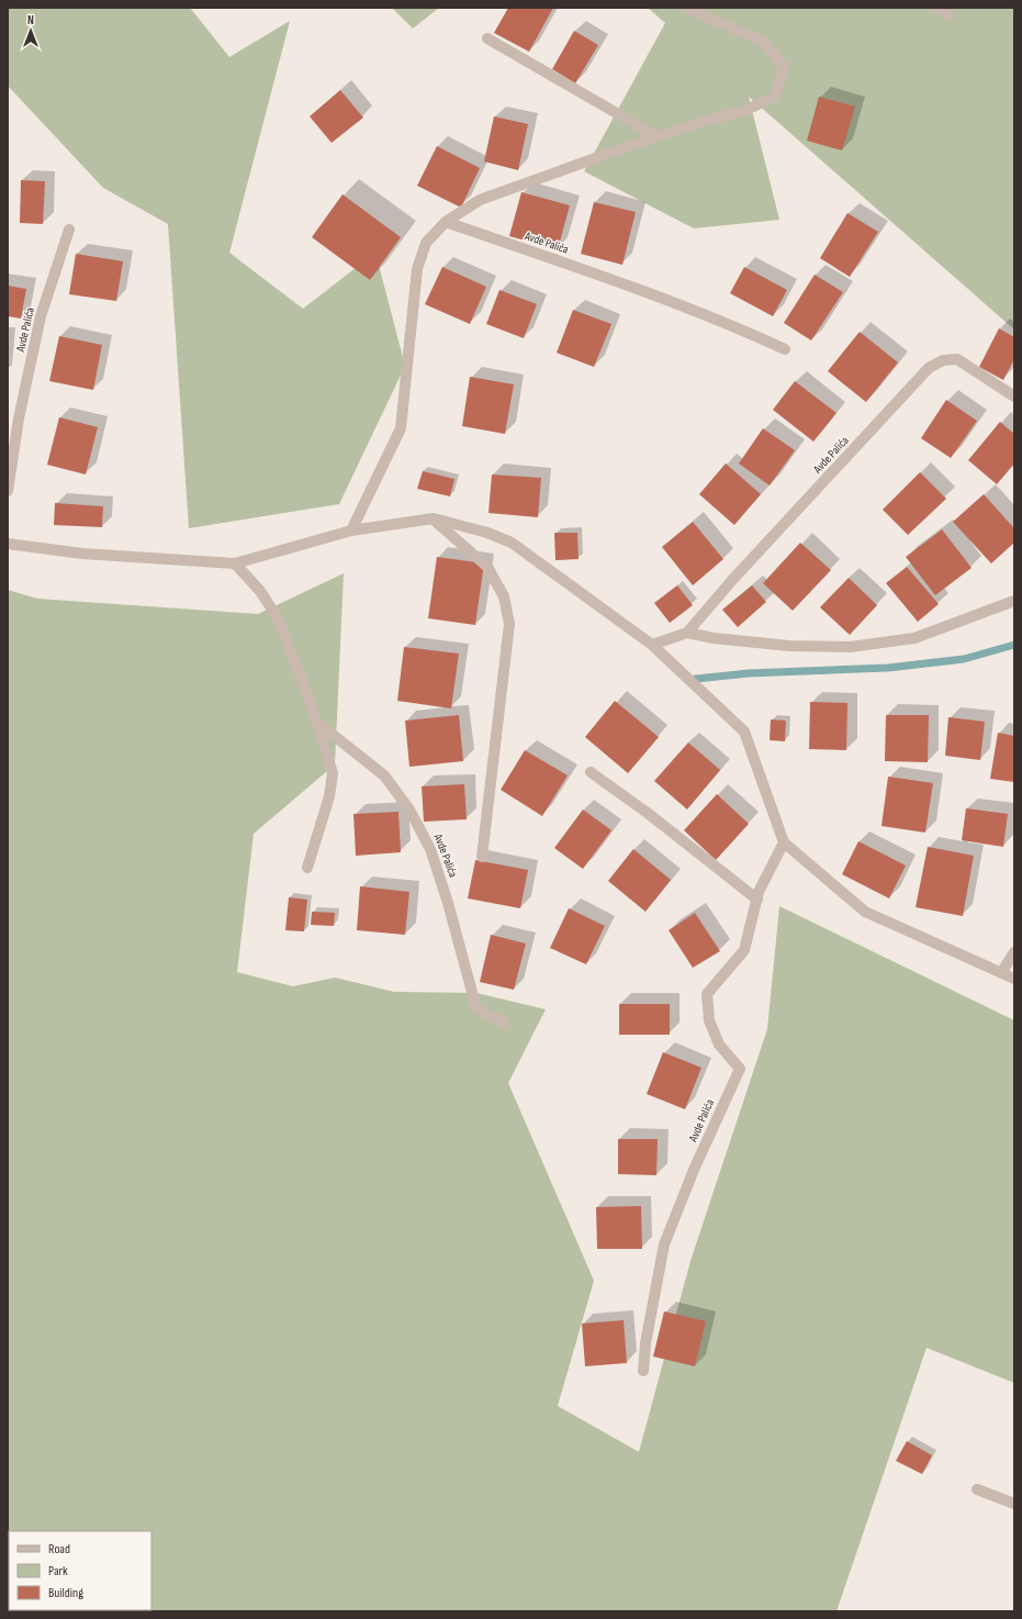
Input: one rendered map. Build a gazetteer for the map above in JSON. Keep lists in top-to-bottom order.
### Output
{
  "streets": {
    "street": ["Avde Palića"]
  },
  "legend": ["Road", "Park", "Building"],
  "north": "top"
}
